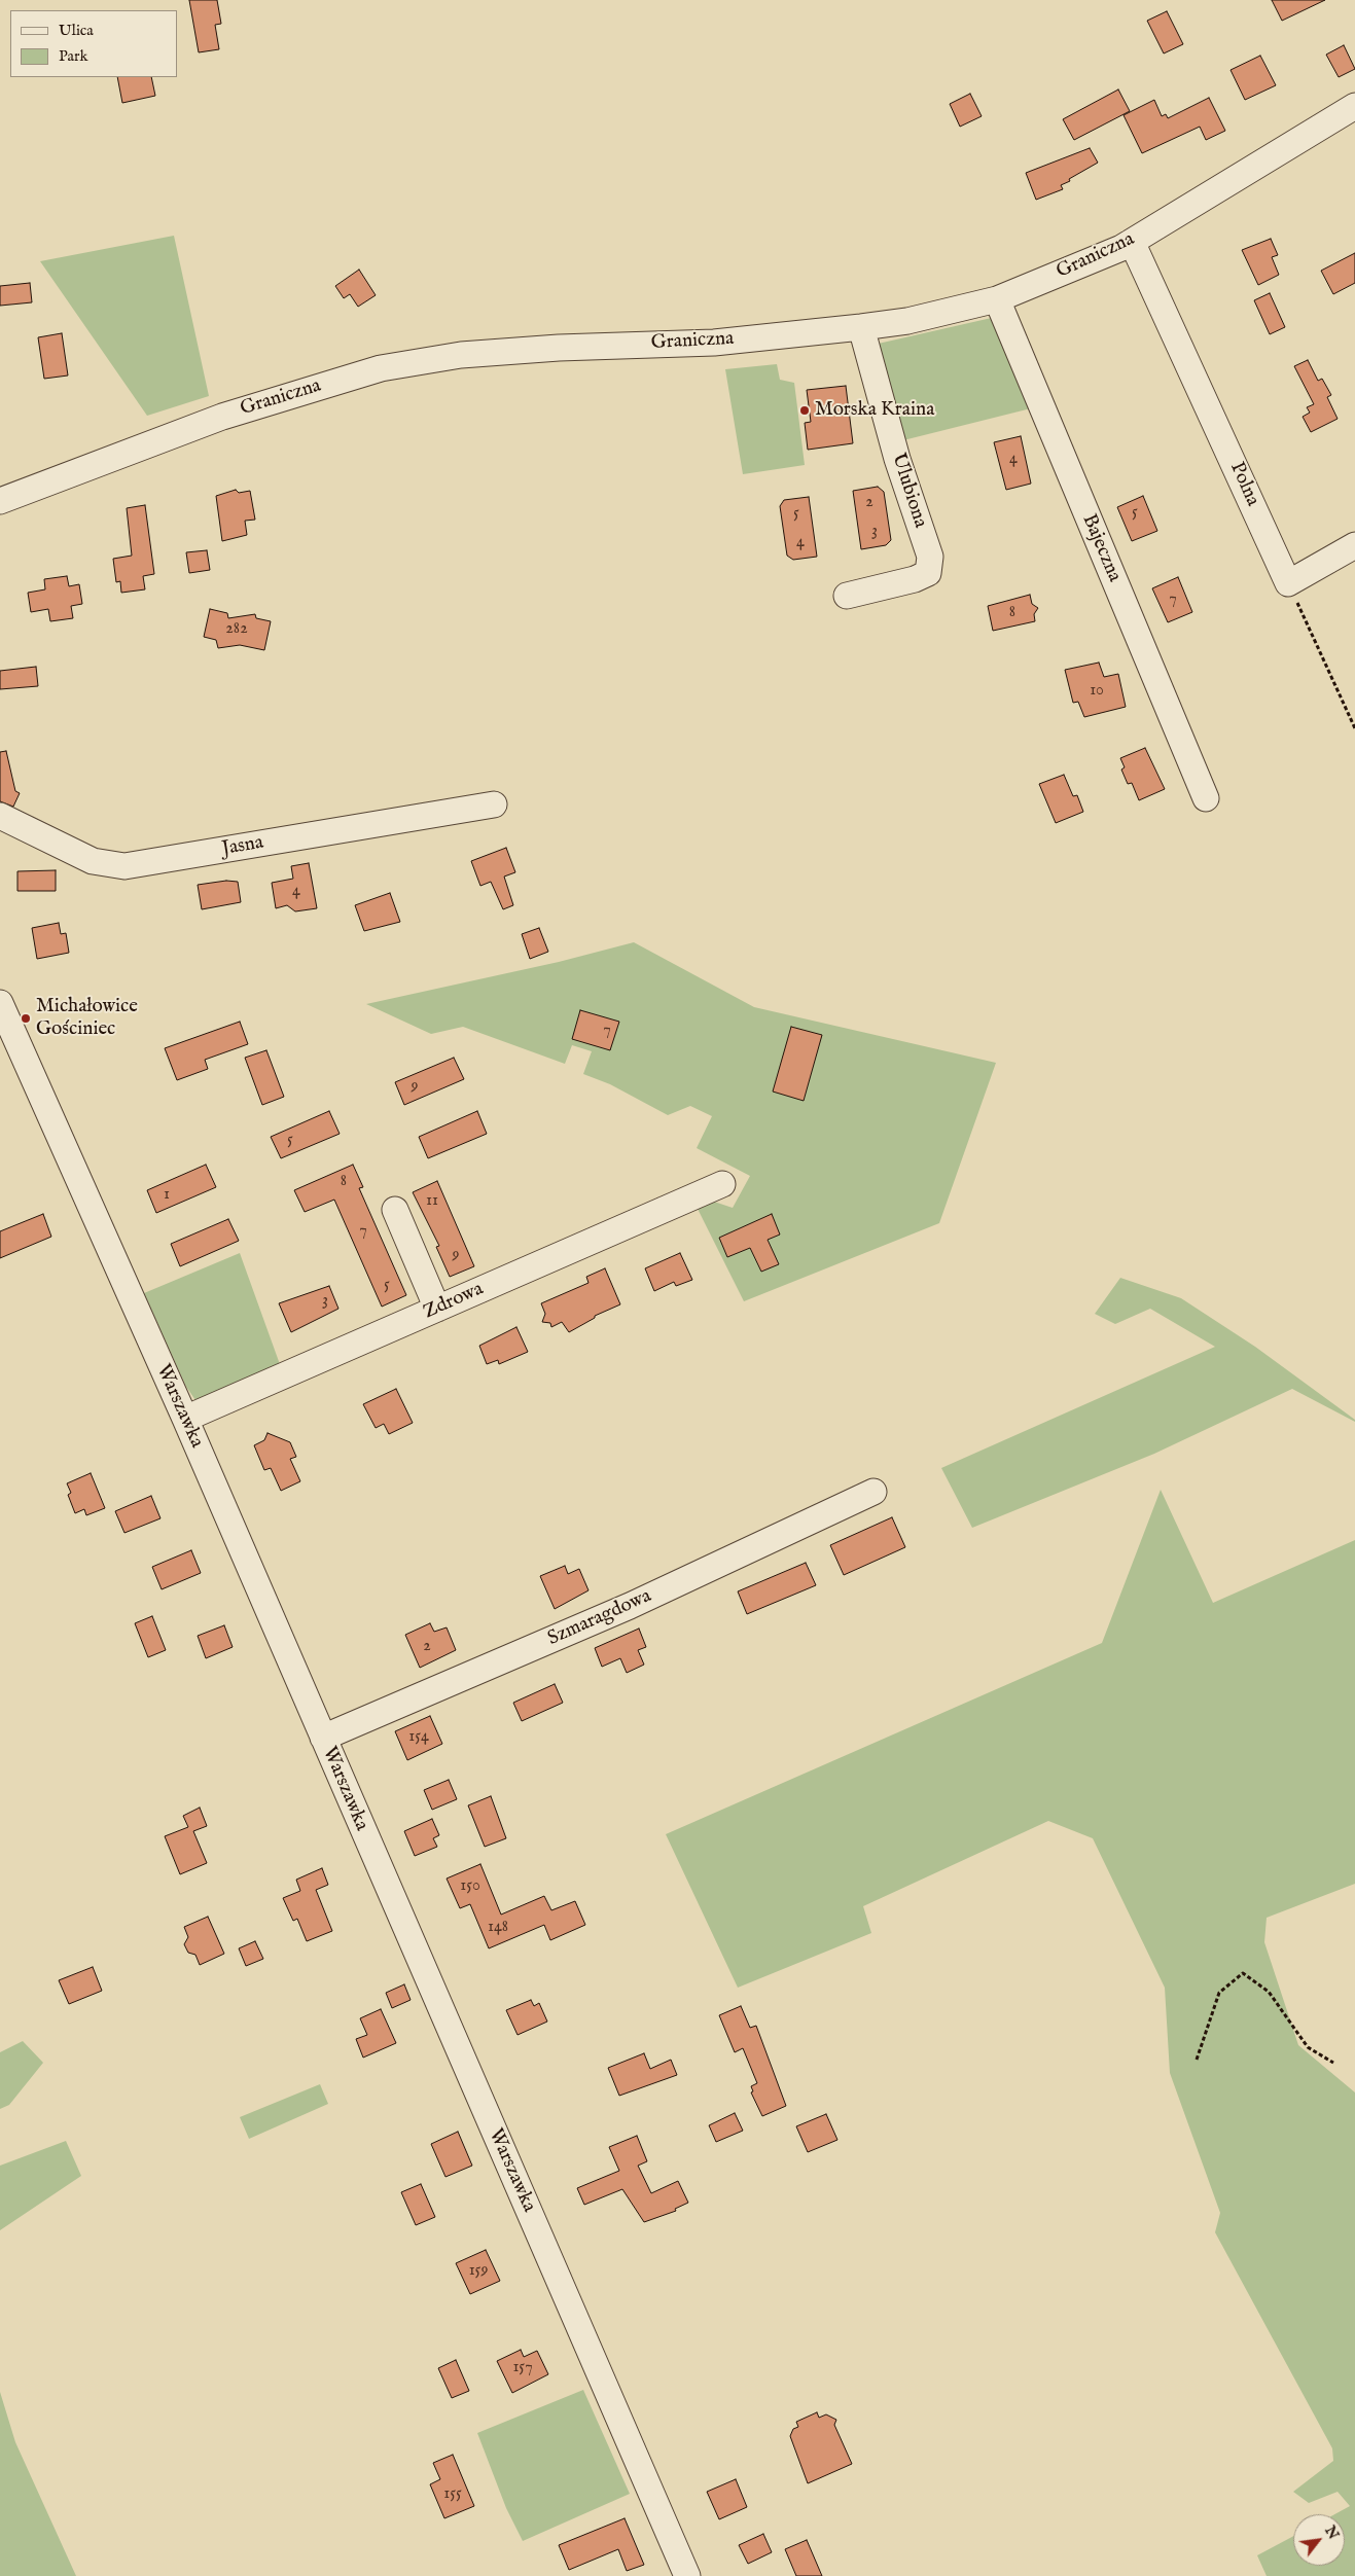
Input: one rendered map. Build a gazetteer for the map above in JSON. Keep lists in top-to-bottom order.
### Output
{
  "streets": {
    "street": [
      "Graniczna",
      "Polna",
      "Ulubiona",
      "Bajeczna",
      "Jasna",
      "Zdrowa",
      "Warszawka",
      "Szmaragdowa"
    ]
  },
  "crossings": [
    ["Graniczna", "Polna"],
    ["Graniczna", "Ulubiona"],
    ["Graniczna", "Bajeczna"],
    ["Zdrowa", "Warszawka"],
    ["Warszawka", "Szmaragdowa"]
  ],
  "places": ["Morska Kraina", "Michałowice Gościniec"],
  "house_numbers": [
    "4",
    "2",
    "5",
    "5",
    "3",
    "4",
    "7",
    "8",
    "282",
    "10",
    "4",
    "7",
    "9",
    "5",
    "8",
    "1",
    "11",
    "7",
    "9",
    "5",
    "3",
    "2",
    "154",
    "150",
    "148",
    "159",
    "157",
    "155"
  ],
  "legend": ["Ulica", "Park"],
  "north": "top right"
}
